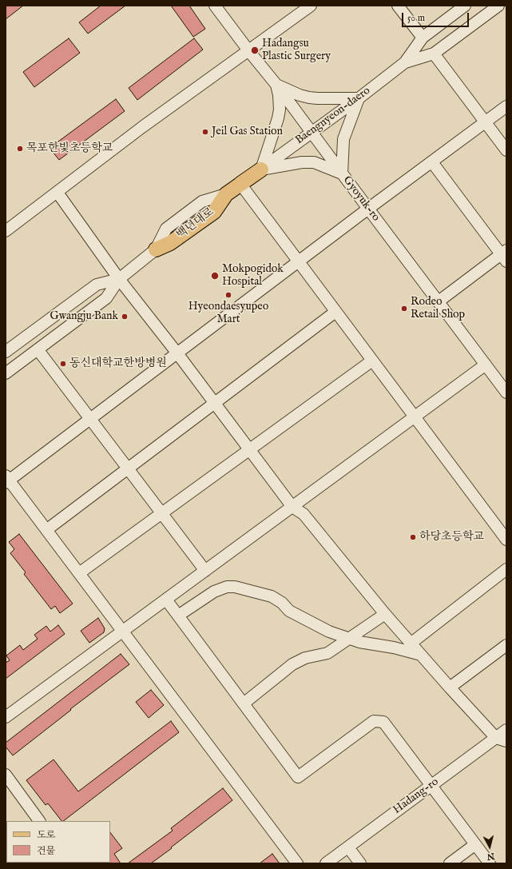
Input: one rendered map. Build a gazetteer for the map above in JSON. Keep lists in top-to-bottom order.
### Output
{
  "streets": {
    "main road": ["백년대로"],
    "street": ["Baengnyeon-daero", "Gyoyuk-ro", "Hadang-ro"]
  },
  "crossings": [
    ["Baengnyeon-daero", "Gyoyuk-ro"],
    ["Baengnyeon-daero", "백년대로"]
  ],
  "places": [
    "Hadangsu Plastic Surgery",
    "Jeil Gas Station",
    "목포한빛초등학교",
    "Mokpogidok Hospital",
    "Hyeondaesyupeo Mart",
    "Rodeo Retail Shop",
    "Gwangju Bank",
    "동신대학교한방병원",
    "하당초등학교"
  ],
  "legend": ["도로", "건물"],
  "scale_bar": "50 m",
  "north": "bottom"
}
